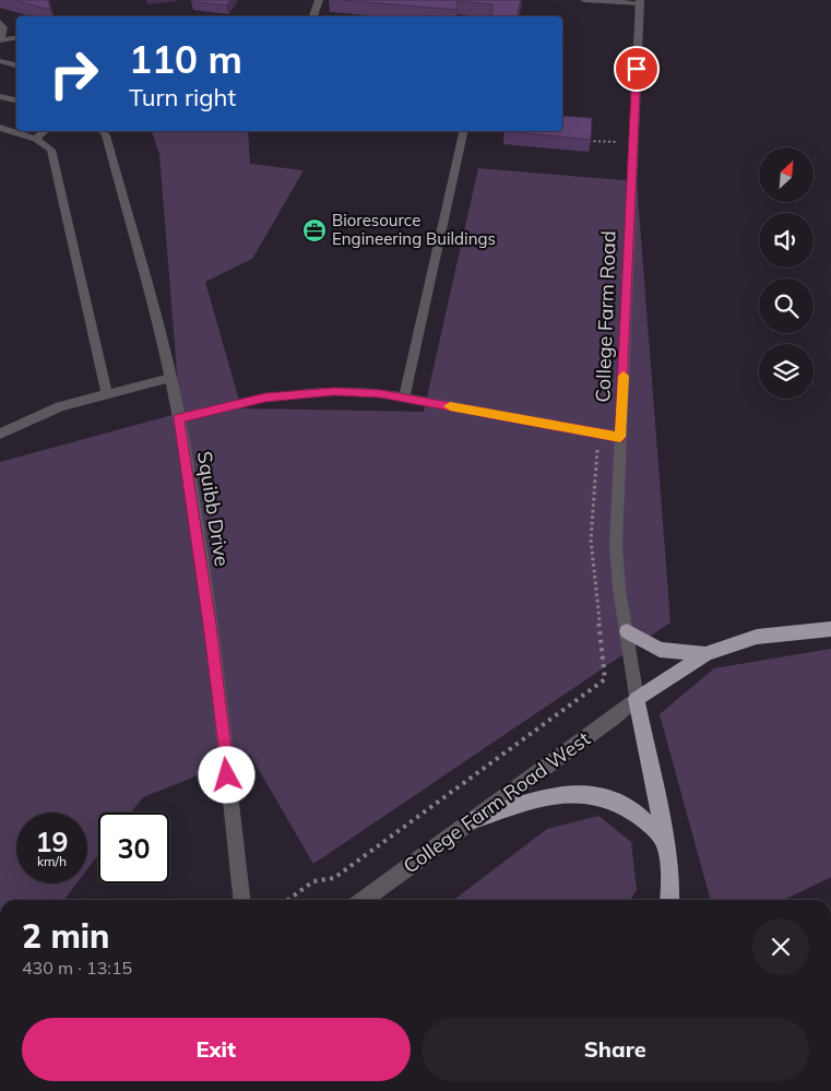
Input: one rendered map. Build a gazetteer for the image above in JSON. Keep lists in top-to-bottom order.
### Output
{
  "streets": {
    "street": ["College Farm Road", "Squibb Drive", "College Farm Road West"]
  },
  "crossings": [
    ["College Farm Road", "College Farm Road West"]
  ],
  "places": {
    "office": ["Bioresource Engineering Buildings"]
  },
  "north": "top right",
  "page": {
    "turn": ["110 m", "Turn right"],
    "speed": "19 km/h",
    "limit": "30",
    "heading": ["2 min", "430 m · 13:15"],
    "buttons": ["Exit", "Share"]
  }
}
